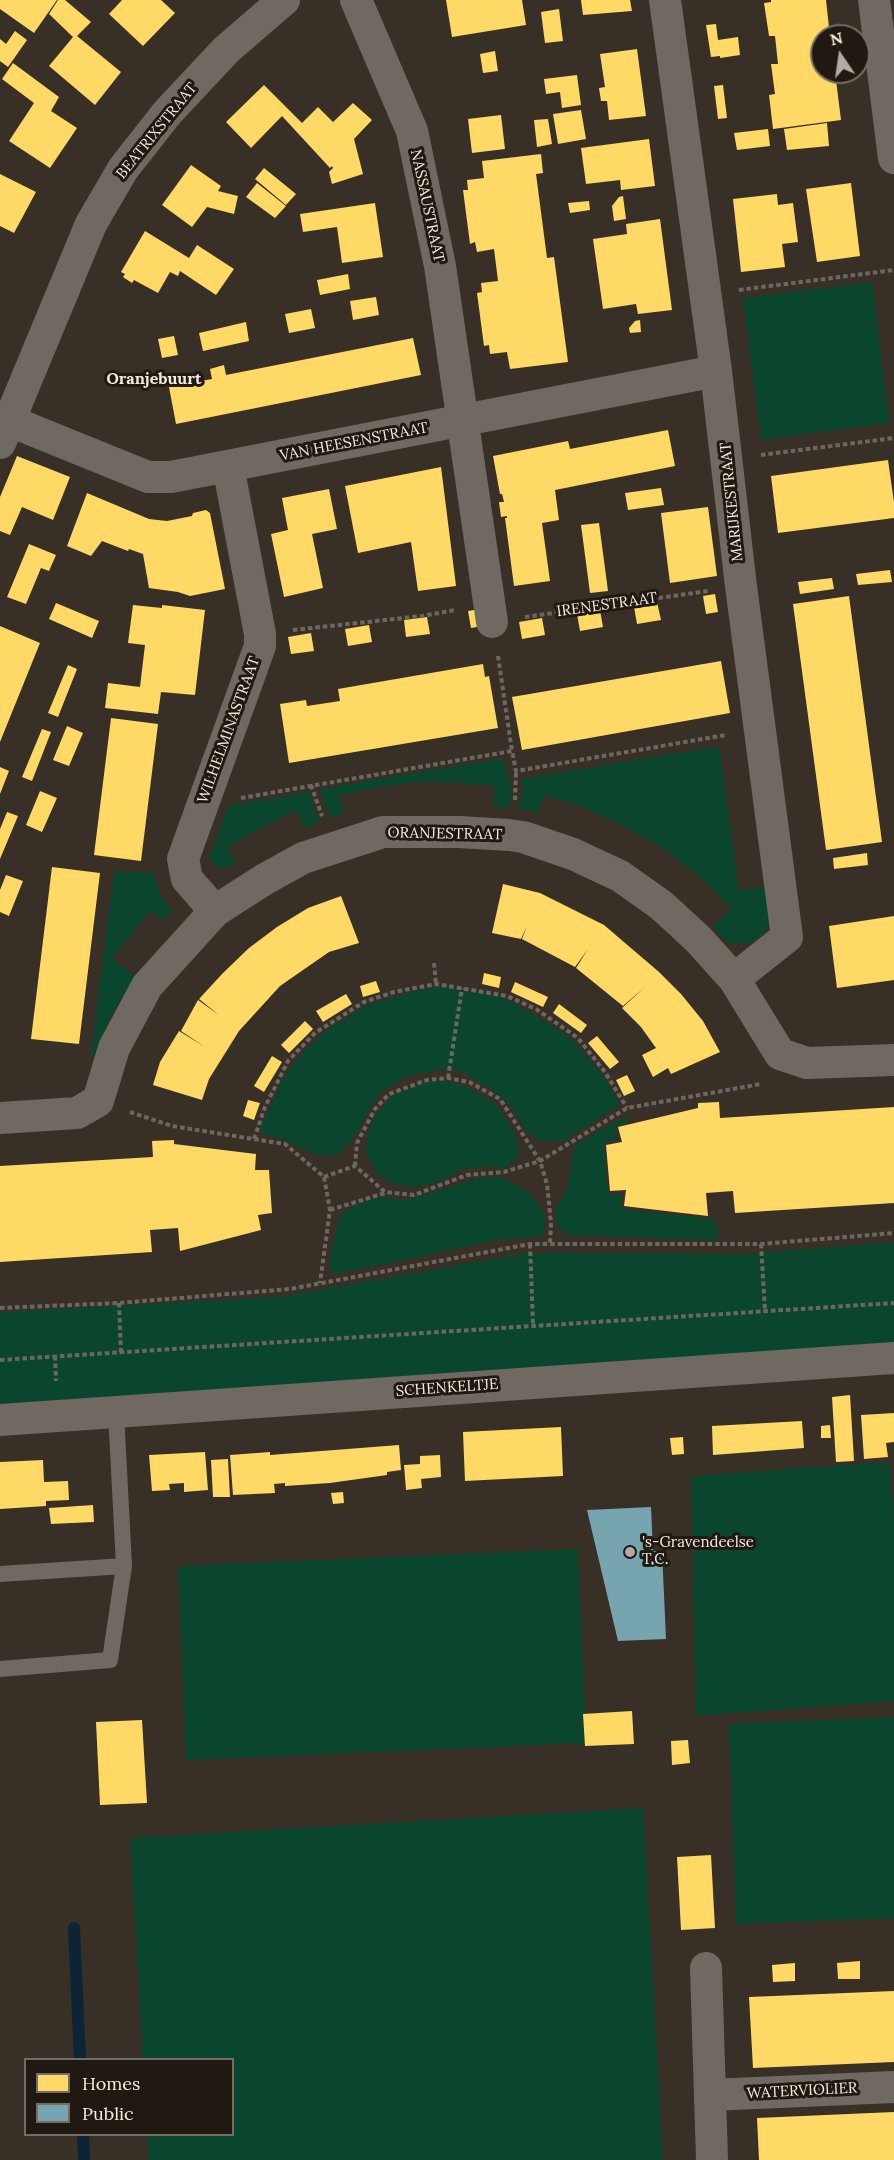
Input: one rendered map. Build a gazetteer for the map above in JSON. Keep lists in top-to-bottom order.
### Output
{
  "streets": {
    "street": [
      "BEATRIXSTRAAT",
      "NASSAUSTRAAT",
      "VAN HEESENSTRAAT",
      "MARIJKESTRAAT",
      "WILHELMINASTRAAT",
      "ORANJESTRAAT",
      "SCHENKELTJE",
      "WATERVIOLIER"
    ],
    "path": ["IRENESTRAAT"]
  },
  "crossings": [
    ["BEATRIXSTRAAT", "VAN HEESENSTRAAT"],
    ["NASSAUSTRAAT", "VAN HEESENSTRAAT"],
    ["VAN HEESENSTRAAT", "MARIJKESTRAAT"],
    ["VAN HEESENSTRAAT", "WILHELMINASTRAAT"],
    ["MARIJKESTRAAT", "IRENESTRAAT"],
    ["MARIJKESTRAAT", "ORANJESTRAAT"],
    ["IRENESTRAAT", "WILHELMINASTRAAT"],
    ["WILHELMINASTRAAT", "ORANJESTRAAT"]
  ],
  "districts": ["Oranjebuurt"],
  "places": ["'s-Gravendeelse T.C."],
  "legend": ["Homes", "Public"],
  "north": "top"
}
